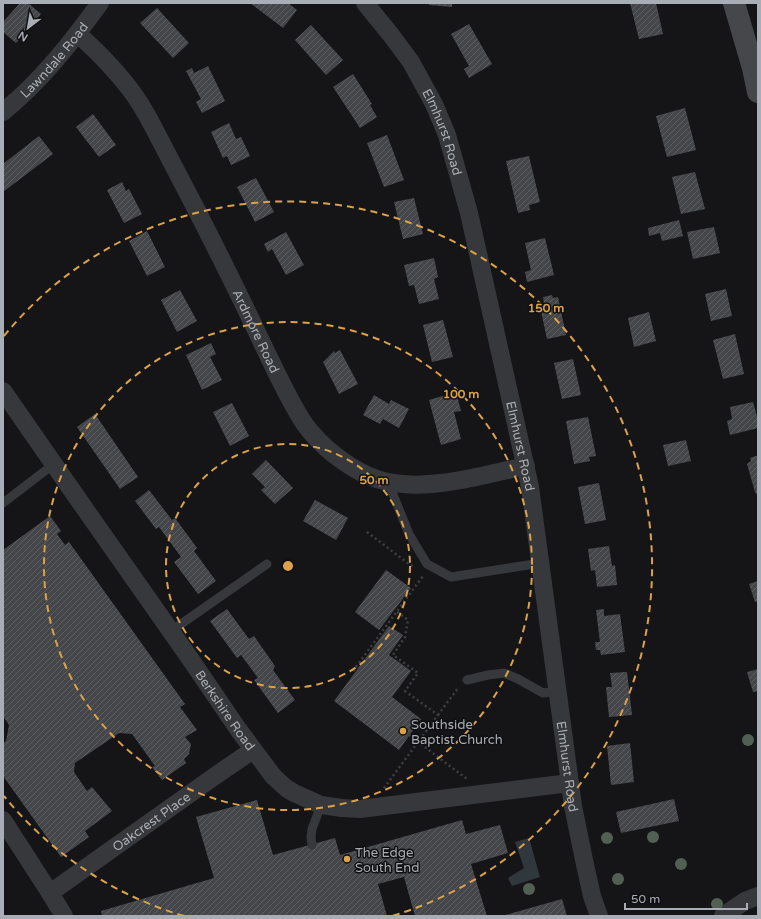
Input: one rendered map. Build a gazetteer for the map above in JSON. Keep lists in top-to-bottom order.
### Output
{
  "streets": {
    "street": [
      "Lawndale Road",
      "Elmhurst Road",
      "Ardmore Road",
      "Berkshire Road",
      "Oakcrest Place"
    ]
  },
  "crossings": [
    ["Lawndale Road", "Ardmore Road"],
    ["Elmhurst Road", "Ardmore Road"],
    ["Elmhurst Road", "Berkshire Road"],
    ["Berkshire Road", "Oakcrest Place"]
  ],
  "places": ["Southside Baptist Church", "The Edge South End"],
  "scale_bar": "50 m",
  "north": "bottom left",
  "rings": ["150 m", "100 m", "50 m"]
}
